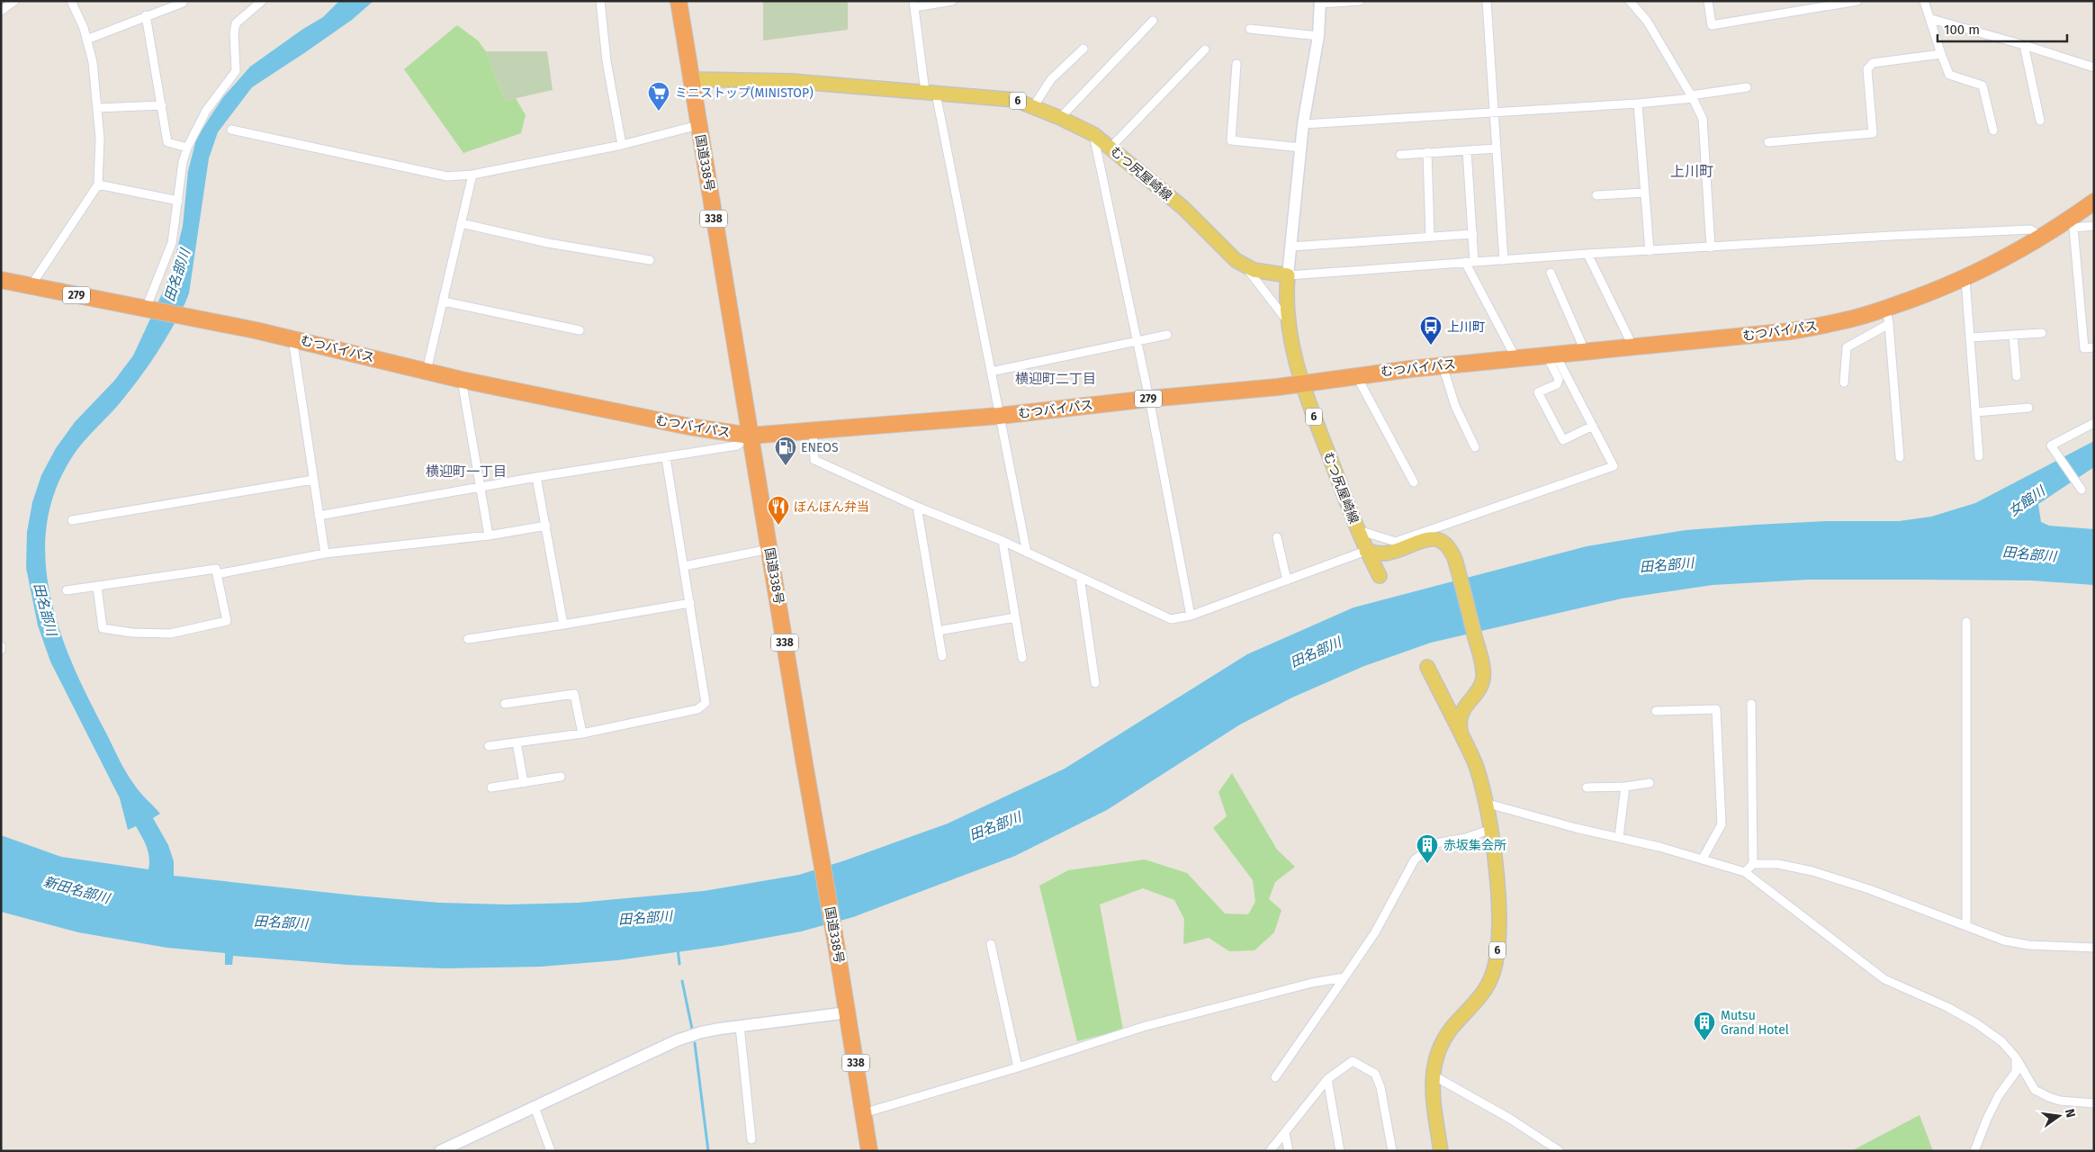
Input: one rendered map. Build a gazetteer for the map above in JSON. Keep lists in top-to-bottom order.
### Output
{
  "streets": {
    "highway": [
      "国道338号",
      "338",
      "279",
      "むつバイパス"
    ],
    "main road": ["6", "むつ尻屋崎線"]
  },
  "crossings": [
    ["6", "むつ尻屋崎線"],
    ["国道338号", "むつ尻屋崎線"],
    ["国道338号", "むつバイパス"],
    ["むつ尻屋崎線", "むつバイパス"]
  ],
  "districts": ["上川町", "横迎町二丁目", "横迎町一丁目"],
  "water": ["田名部川", "女館川", "新田名部川"],
  "places": {
    "supermarket": ["ミニストップ(MINISTOP)"],
    "bus stop": ["上川町"],
    "fuel station": ["ENEOS"],
    "restaurant": ["ぼんぼん弁当"],
    "building": ["赤坂集会所", "Mutsu Grand Hotel"]
  },
  "scale_bar": "100 m",
  "north": "right"
}
